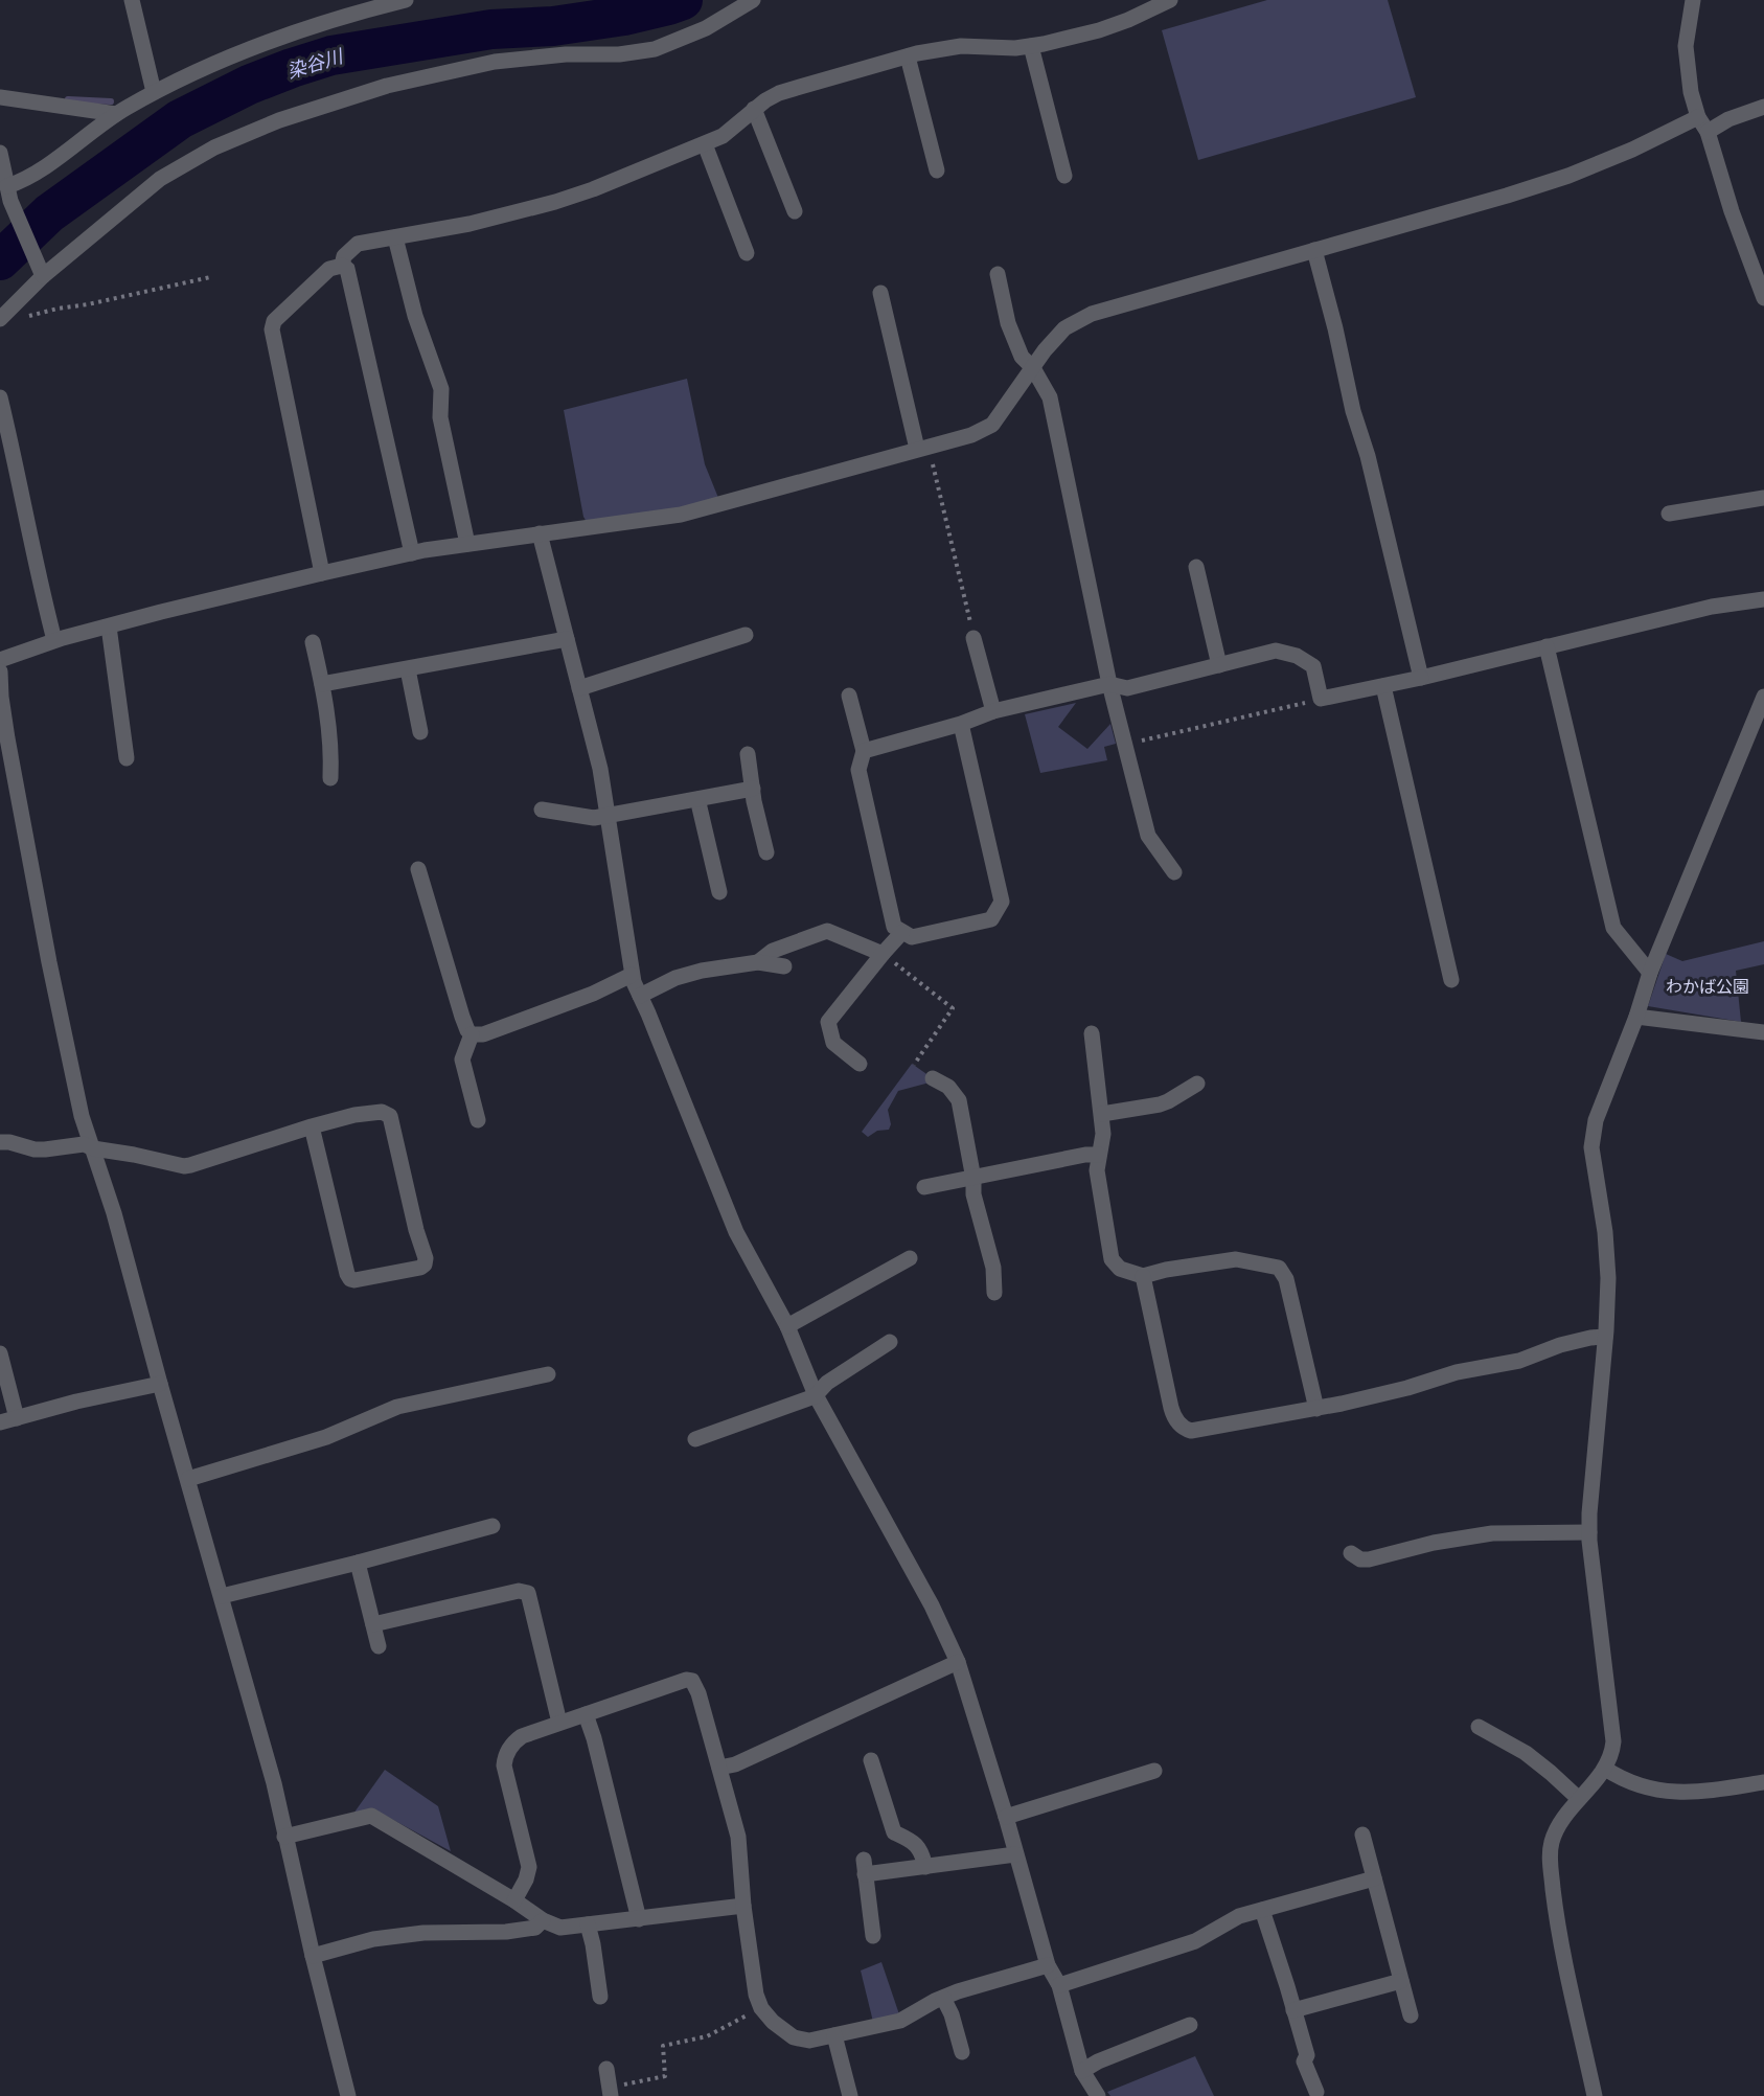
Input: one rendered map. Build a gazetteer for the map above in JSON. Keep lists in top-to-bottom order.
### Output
{
  "water": ["染谷川"],
  "parks": ["わかば公園"]
}
